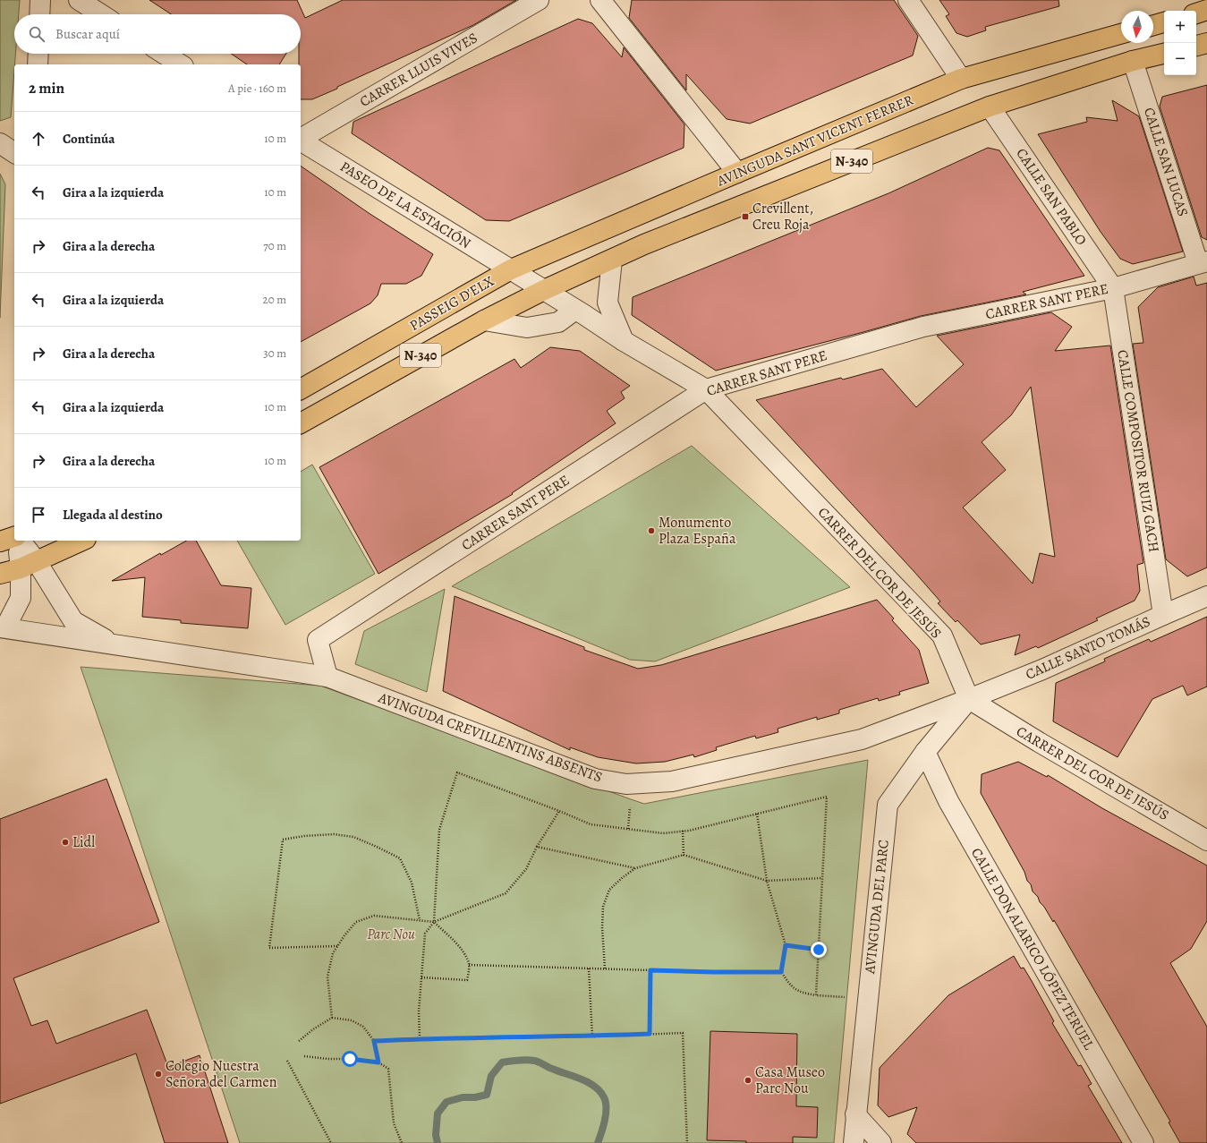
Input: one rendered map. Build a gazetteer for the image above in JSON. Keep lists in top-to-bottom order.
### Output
{
  "streets": {
    "highway": ["AVINGUDA SANT VICENT FERRER", "N-340", "PASSEIG D'ELX"],
    "street": [
      "CARRER LLUIS VIVES",
      "CALLE SAN LUCAS",
      "CALLE SAN PABLO",
      "PASEO DE LA ESTACIÓN",
      "CARRER SANT PERE",
      "CALLE COMPOSITOR RUIZ GACH",
      "CARRER DEL COR DE JESÚS",
      "CALLE SANTO TOMÁS",
      "AVINGUDA CREVILLENTINS ABSENTS",
      "AVINGUDA DEL PARC",
      "CALLE DON ALARICO LÓPEZ TERUEL"
    ]
  },
  "crossings": [
    ["AVINGUDA SANT VICENT FERRER", "PASEO DE LA ESTACIÓN"],
    ["AVINGUDA SANT VICENT FERRER", "PASSEIG D'ELX"],
    ["AVINGUDA SANT VICENT FERRER", "CARRER DEL COR DE JESÚS"],
    ["N-340", "CALLE SAN LUCAS"],
    ["N-340", "CALLE SAN PABLO"],
    ["N-340", "PASSEIG D'ELX"],
    ["N-340", "CARRER DEL COR DE JESÚS"],
    ["CALLE SAN LUCAS", "CARRER SANT PERE"],
    ["CALLE SAN PABLO", "CARRER SANT PERE"],
    ["CALLE SAN PABLO", "CALLE COMPOSITOR RUIZ GACH"],
    ["PASEO DE LA ESTACIÓN", "PASSEIG D'ELX"],
    ["PASEO DE LA ESTACIÓN", "CARRER DEL COR DE JESÚS"],
    ["CARRER SANT PERE", "CALLE COMPOSITOR RUIZ GACH"],
    ["CARRER SANT PERE", "CARRER DEL COR DE JESÚS"],
    ["CARRER SANT PERE", "AVINGUDA CREVILLENTINS ABSENTS"],
    ["PASSEIG D'ELX", "CARRER DEL COR DE JESÚS"],
    ["CALLE COMPOSITOR RUIZ GACH", "CALLE SANTO TOMÁS"],
    ["CARRER DEL COR DE JESÚS", "CALLE SANTO TOMÁS"],
    ["CARRER DEL COR DE JESÚS", "AVINGUDA CREVILLENTINS ABSENTS"],
    ["CARRER DEL COR DE JESÚS", "AVINGUDA DEL PARC"],
    ["CALLE SANTO TOMÁS", "AVINGUDA CREVILLENTINS ABSENTS"],
    ["CALLE SANTO TOMÁS", "AVINGUDA DEL PARC"],
    ["AVINGUDA CREVILLENTINS ABSENTS", "AVINGUDA DEL PARC"],
    ["AVINGUDA DEL PARC", "CALLE DON ALARICO LÓPEZ TERUEL"]
  ],
  "parks": ["Parc Nou"],
  "places": {
    "transit": ["Crevillent, Creu Roja"],
    "other": [
      "Monumento Plaza España",
      "Lidl",
      "Colegio Nuestra Señora del Carmen",
      "Casa Museo Parc Nou"
    ]
  },
  "north": "bottom",
  "page": {
    "map_buttons": ["+", "−"],
    "search": "Buscar aquí",
    "heading": ["2 min", "A pie · 160 m"],
    "list": [
      ["Continúa", "10 m"],
      ["Gira a la izquierda", "10 m"],
      ["Gira a la derecha", "70 m"],
      ["Gira a la izquierda", "20 m"],
      ["Gira a la derecha", "30 m"],
      ["Gira a la izquierda", "10 m"],
      ["Gira a la derecha", "10 m"],
      "Llegada al destino"
    ]
  }
}
